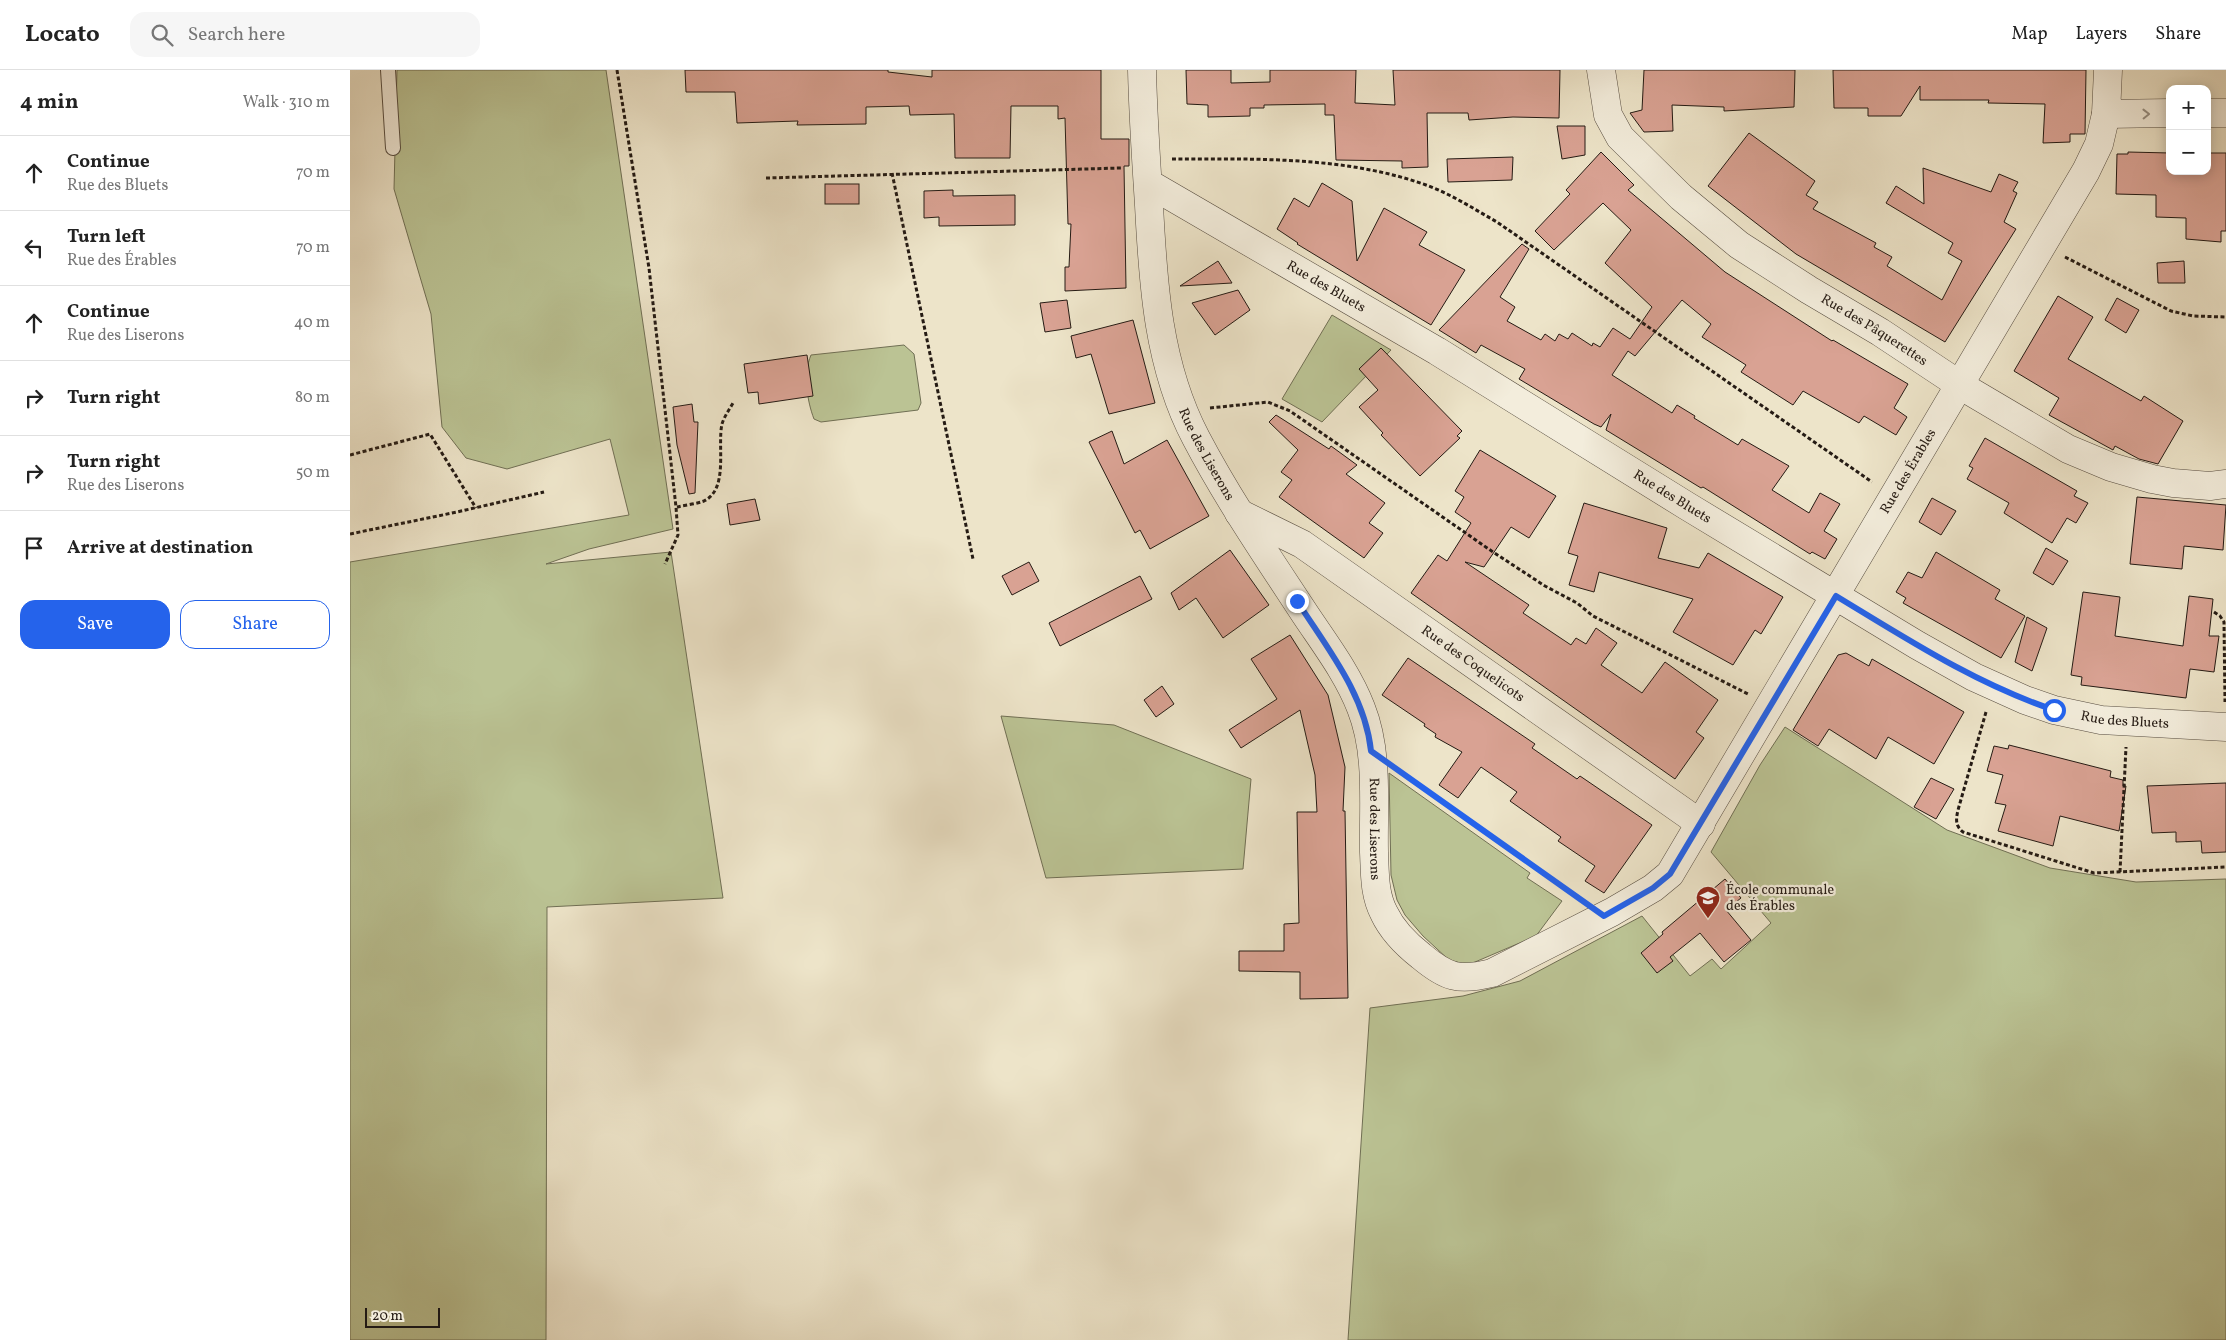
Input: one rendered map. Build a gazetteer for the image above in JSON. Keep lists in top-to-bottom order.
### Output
{
  "streets": {
    "street": [
      "Rue des Bluets",
      "Rue des Pâquerettes",
      "Rue des Liserons",
      "Rue des Érables",
      "Rue des Coquelicots"
    ]
  },
  "crossings": [
    ["Rue des Bluets", "Rue des Liserons"],
    ["Rue des Bluets", "Rue des Érables"],
    ["Rue des Pâquerettes", "Rue des Érables"],
    ["Rue des Liserons", "Rue des Érables"],
    ["Rue des Liserons", "Rue des Coquelicots"],
    ["Rue des Érables", "Rue des Coquelicots"]
  ],
  "places": {
    "school or university": ["École communale des Érables"]
  },
  "scale_bar": "20 m",
  "page": {
    "header": "Locato",
    "search": "Search here",
    "nav": ["Map", "Layers", "Share"],
    "heading": ["4 min", "Walk · 310 m"],
    "map_buttons": ["+", "−"],
    "list": [
      ["Continue", "Rue des Bluets", "70 m"],
      ["Turn left", "Rue des Érables", "70 m"],
      ["Continue", "Rue des Liserons", "40 m"],
      ["Turn right", "80 m"],
      ["Turn right", "Rue des Liserons", "50 m"],
      "Arrive at destination"
    ],
    "buttons": ["Save", "Share"],
    "scale": "20 m"
  }
}
